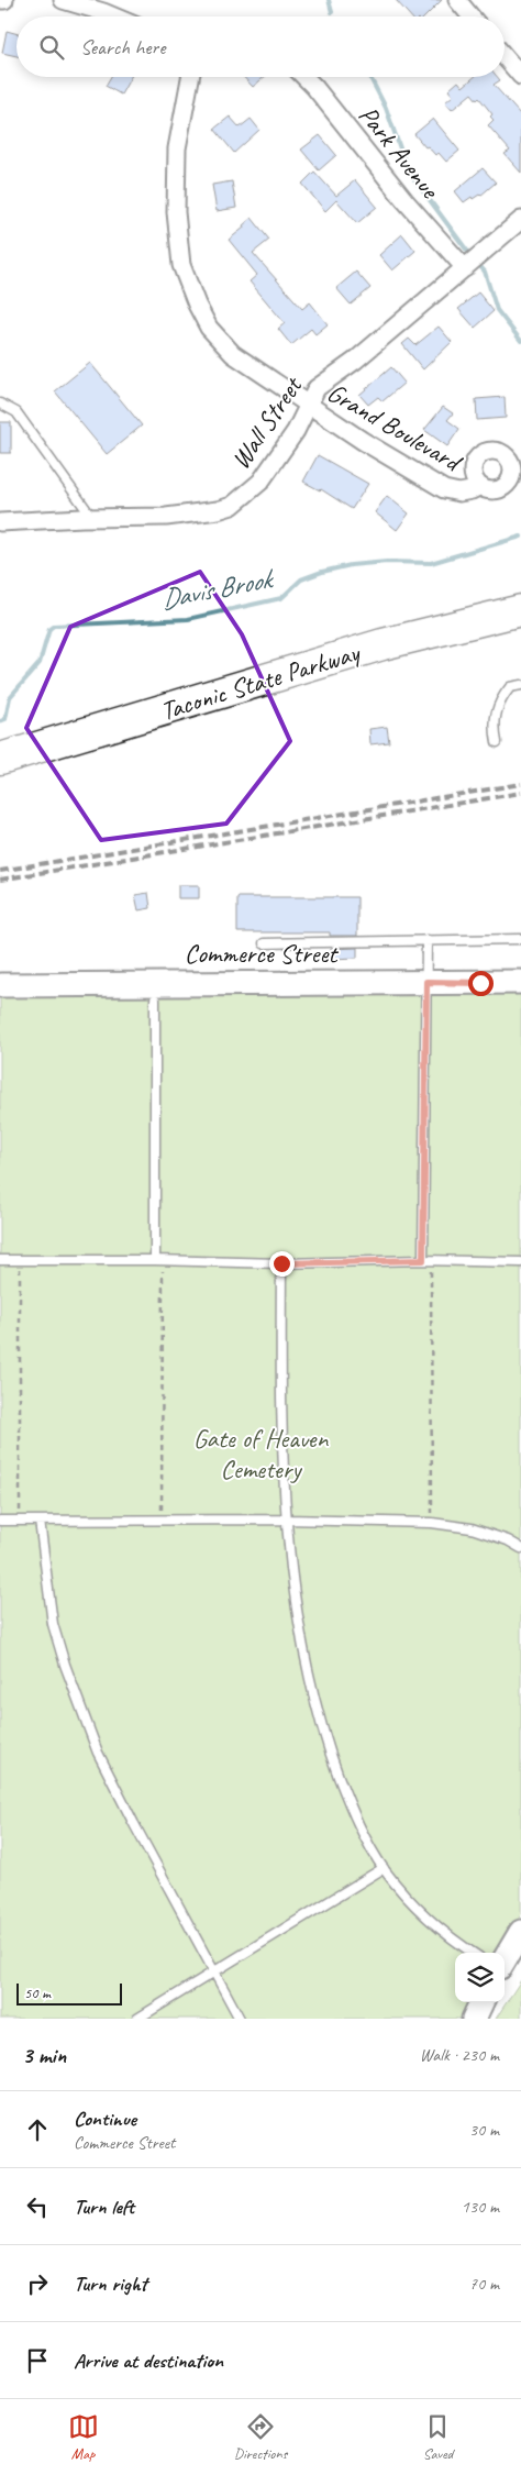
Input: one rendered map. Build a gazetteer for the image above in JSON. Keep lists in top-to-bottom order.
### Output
{
  "streets": {
    "highway": ["Taconic State Parkway"],
    "street": [
      "Park Avenue",
      "Wall Street",
      "Grand Boulevard",
      "Commerce Street"
    ]
  },
  "crossings": [
    ["Park Avenue", "Wall Street"],
    ["Wall Street", "Grand Boulevard"]
  ],
  "water": ["Davis Brook"],
  "parks": ["Gate of Heaven Cemetery"],
  "scale_bar": "50 m",
  "page": {
    "search": "Search here",
    "scale": "50 m",
    "heading": ["3 min", "Walk · 230 m"],
    "list": [
      ["Continue", "Commerce Street", "30 m"],
      ["Turn left", "130 m"],
      ["Turn right", "70 m"],
      "Arrive at destination"
    ],
    "nav": ["Map", "Directions", "Saved"]
  }
}
